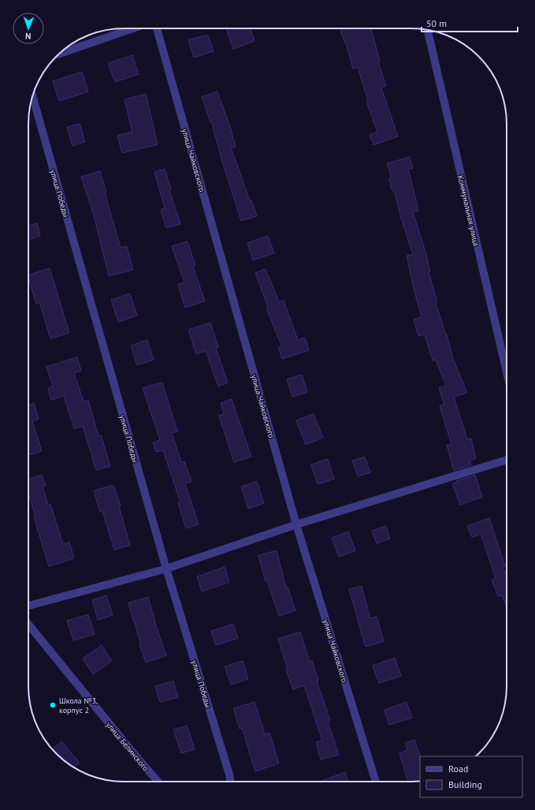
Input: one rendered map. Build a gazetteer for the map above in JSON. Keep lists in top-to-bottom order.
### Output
{
  "streets": {
    "street": [
      "улица Чайковского",
      "улица Победы",
      "Коммунальная улица",
      "улица Белинского"
    ]
  },
  "places": ["Школа №3, корпус 2"],
  "legend": ["Road", "Building"],
  "scale_bar": "50 m",
  "north": "bottom"
}
